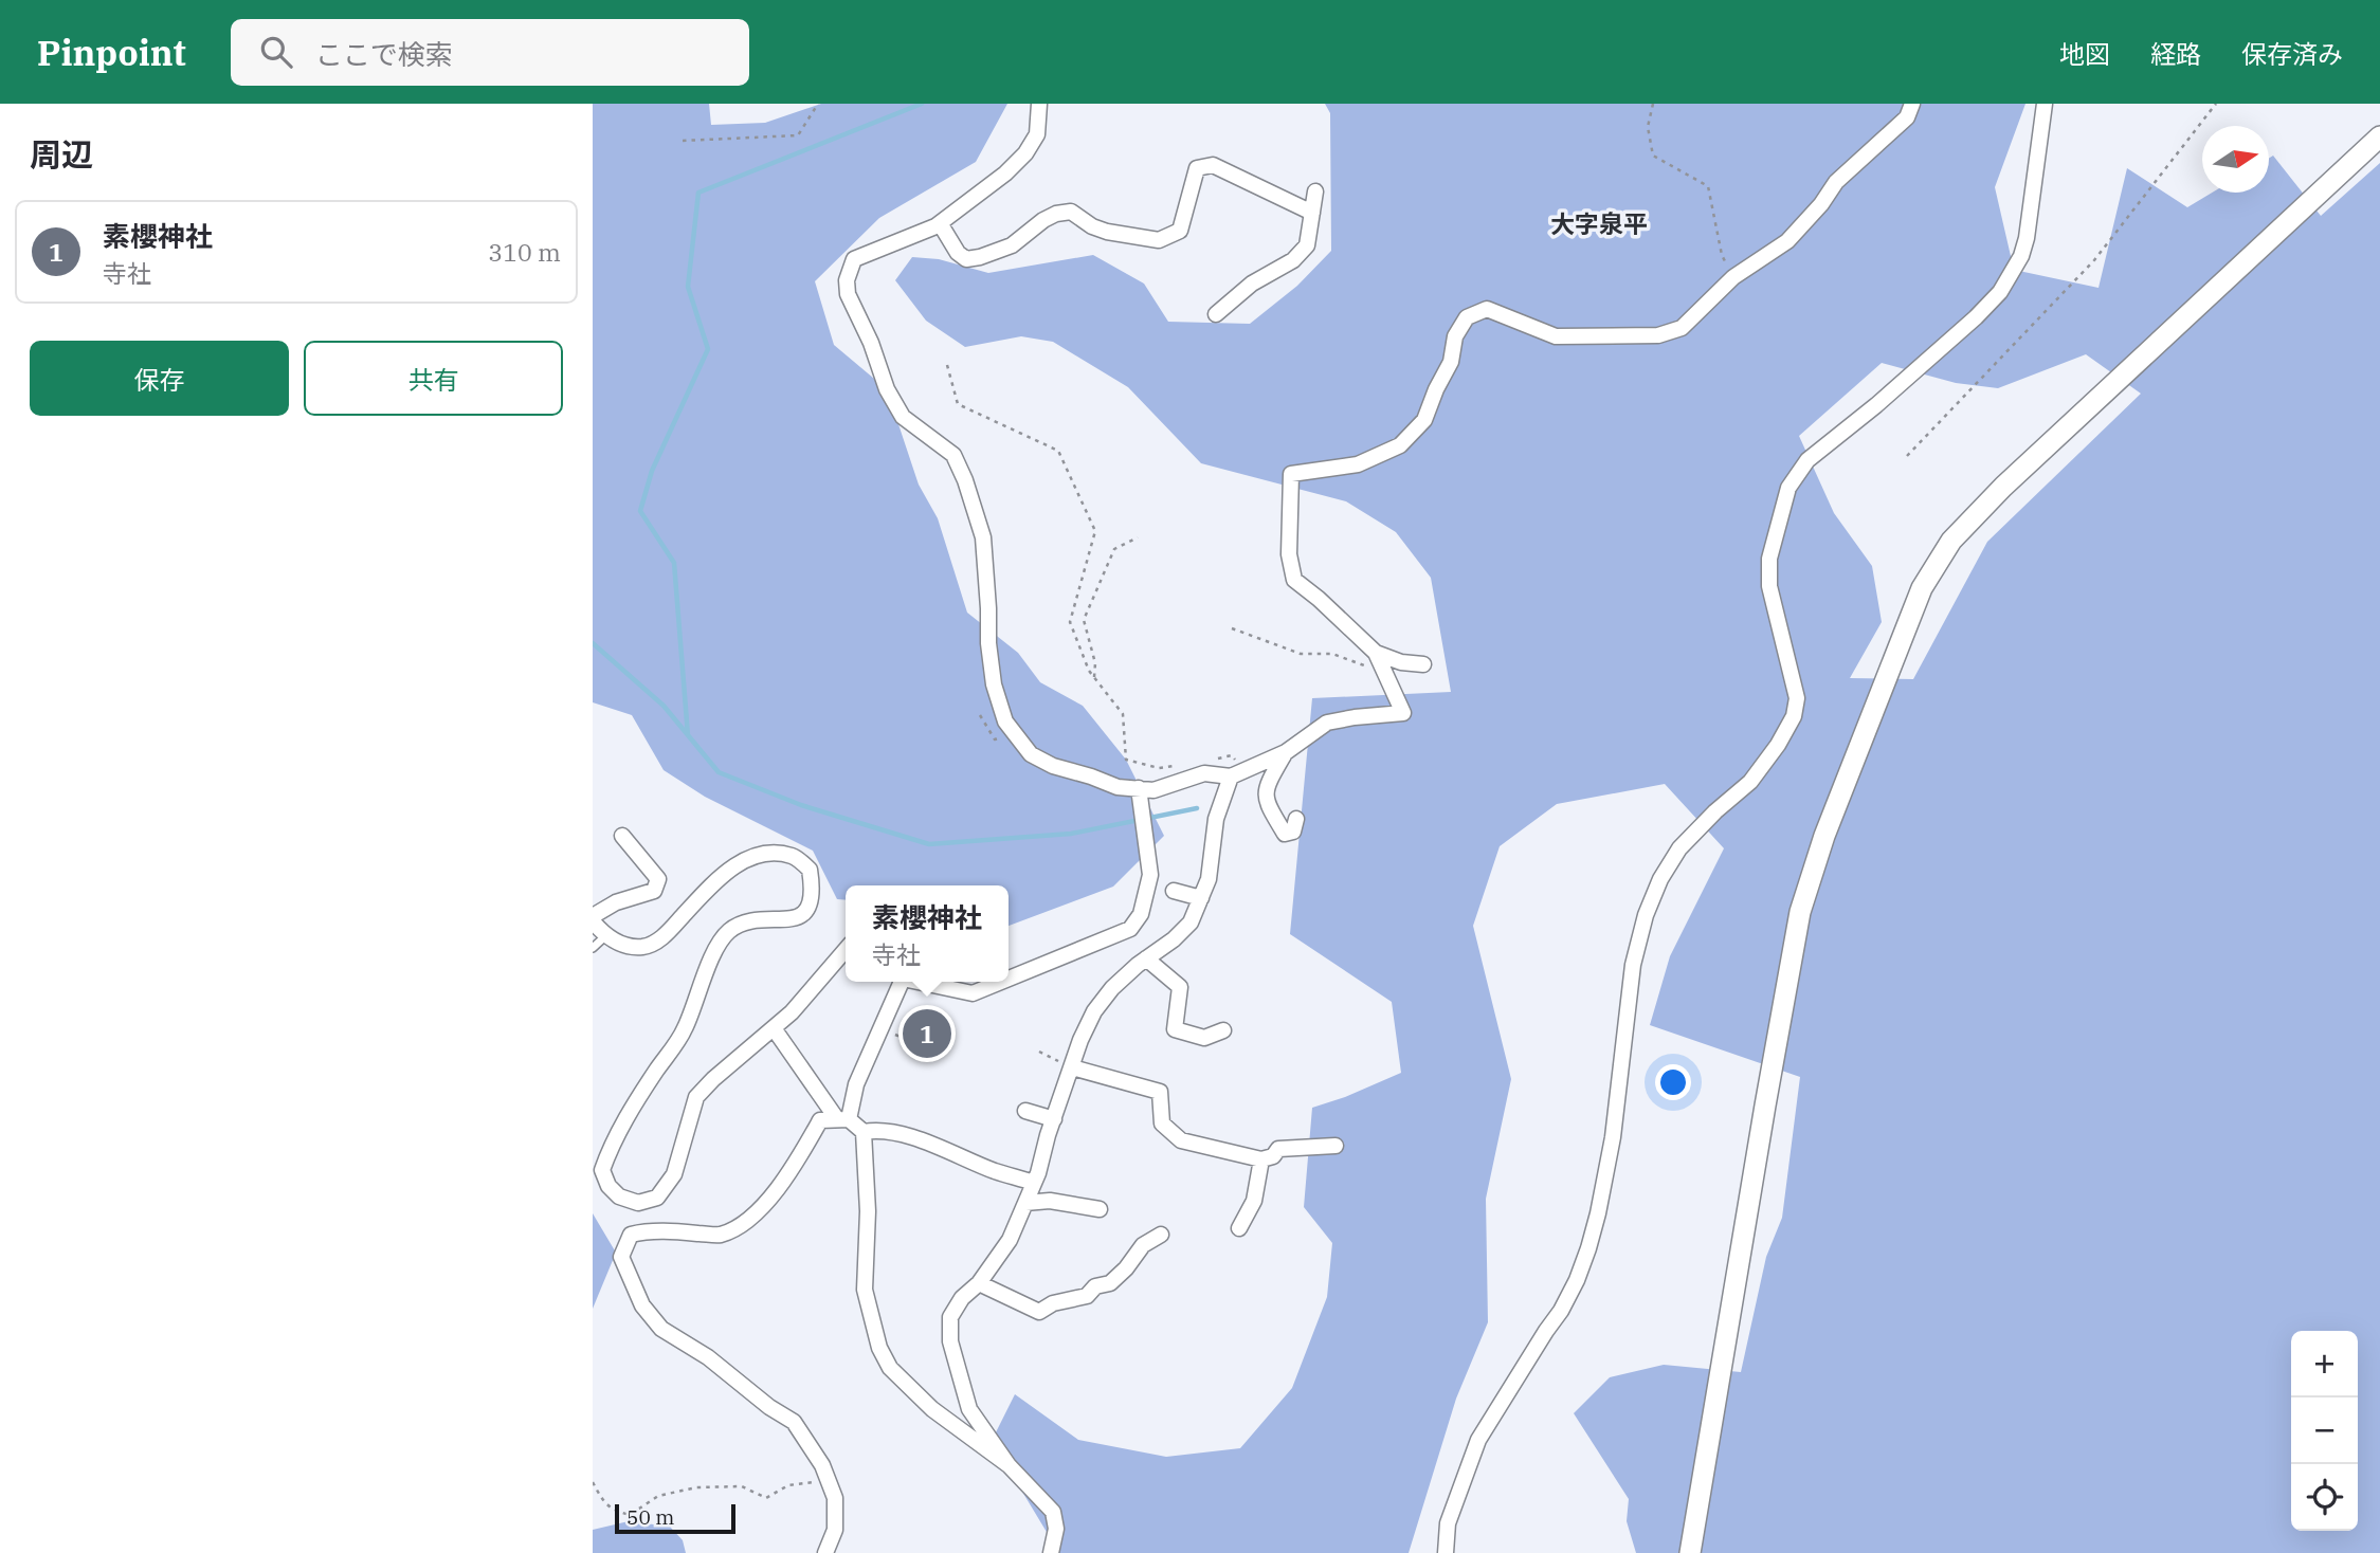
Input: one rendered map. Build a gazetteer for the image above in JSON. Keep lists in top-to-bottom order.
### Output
{
  "districts": ["大字泉平"],
  "scale_bar": "50 m",
  "north": "right",
  "page": {
    "header": "Pinpoint",
    "search": "ここで検索",
    "nav": ["地図", "経路", "保存済み"],
    "heading": "周辺",
    "list": [
      {
        "mark": "1",
        "name": "素櫻神社",
        "note": "寺社",
        "value": "310 m"
      }
    ],
    "buttons": ["保存", "共有"],
    "popup": ["素櫻神社", "寺社"],
    "pins": "1",
    "map_buttons": ["+", "−"],
    "scale": "50 m"
  }
}
